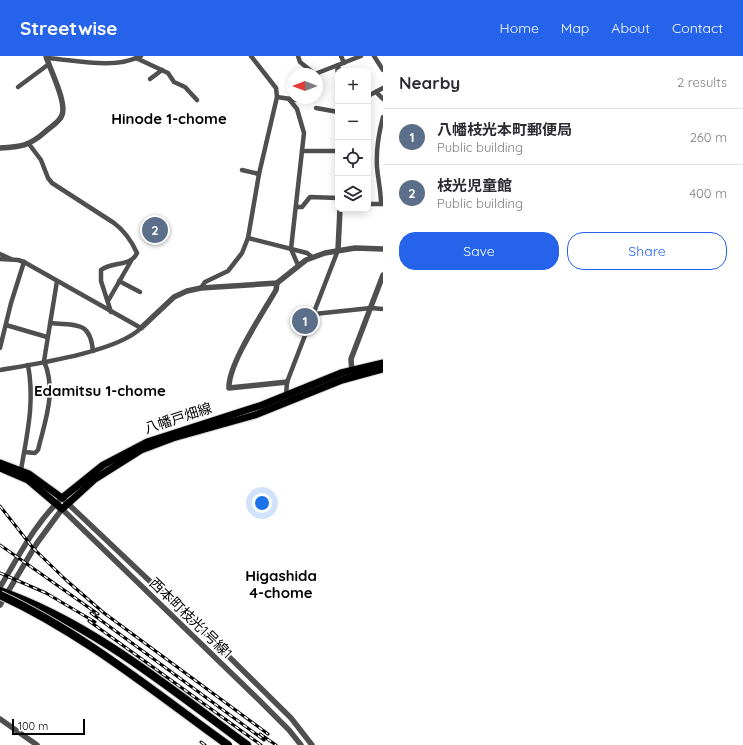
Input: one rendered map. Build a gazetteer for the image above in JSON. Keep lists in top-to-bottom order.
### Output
{
  "streets": {
    "main road": ["八幡戸畑線"],
    "street": ["西本町枝光1号線1"]
  },
  "crossings": [
    ["八幡戸畑線", "西本町枝光1号線1"]
  ],
  "districts": ["Hinode 1-chome", "Edamitsu 1-chome", "Higashida 4-chome"],
  "scale_bar": "100 m",
  "north": "left",
  "page": {
    "header": "Streetwise",
    "nav": [
      "Home",
      "Map",
      "About",
      "Contact"
    ],
    "heading": ["Nearby", "2 results"],
    "map_buttons": ["+", "−"],
    "list": [
      {
        "mark": "1",
        "name": "八幡枝光本町郵便局",
        "note": "Public building",
        "value": "260 m"
      },
      {
        "mark": "2",
        "name": "枝光児童館",
        "note": "Public building",
        "value": "400 m"
      }
    ],
    "pins": ["2", "1"],
    "buttons": ["Save", "Share"],
    "scale": "100 m"
  }
}
